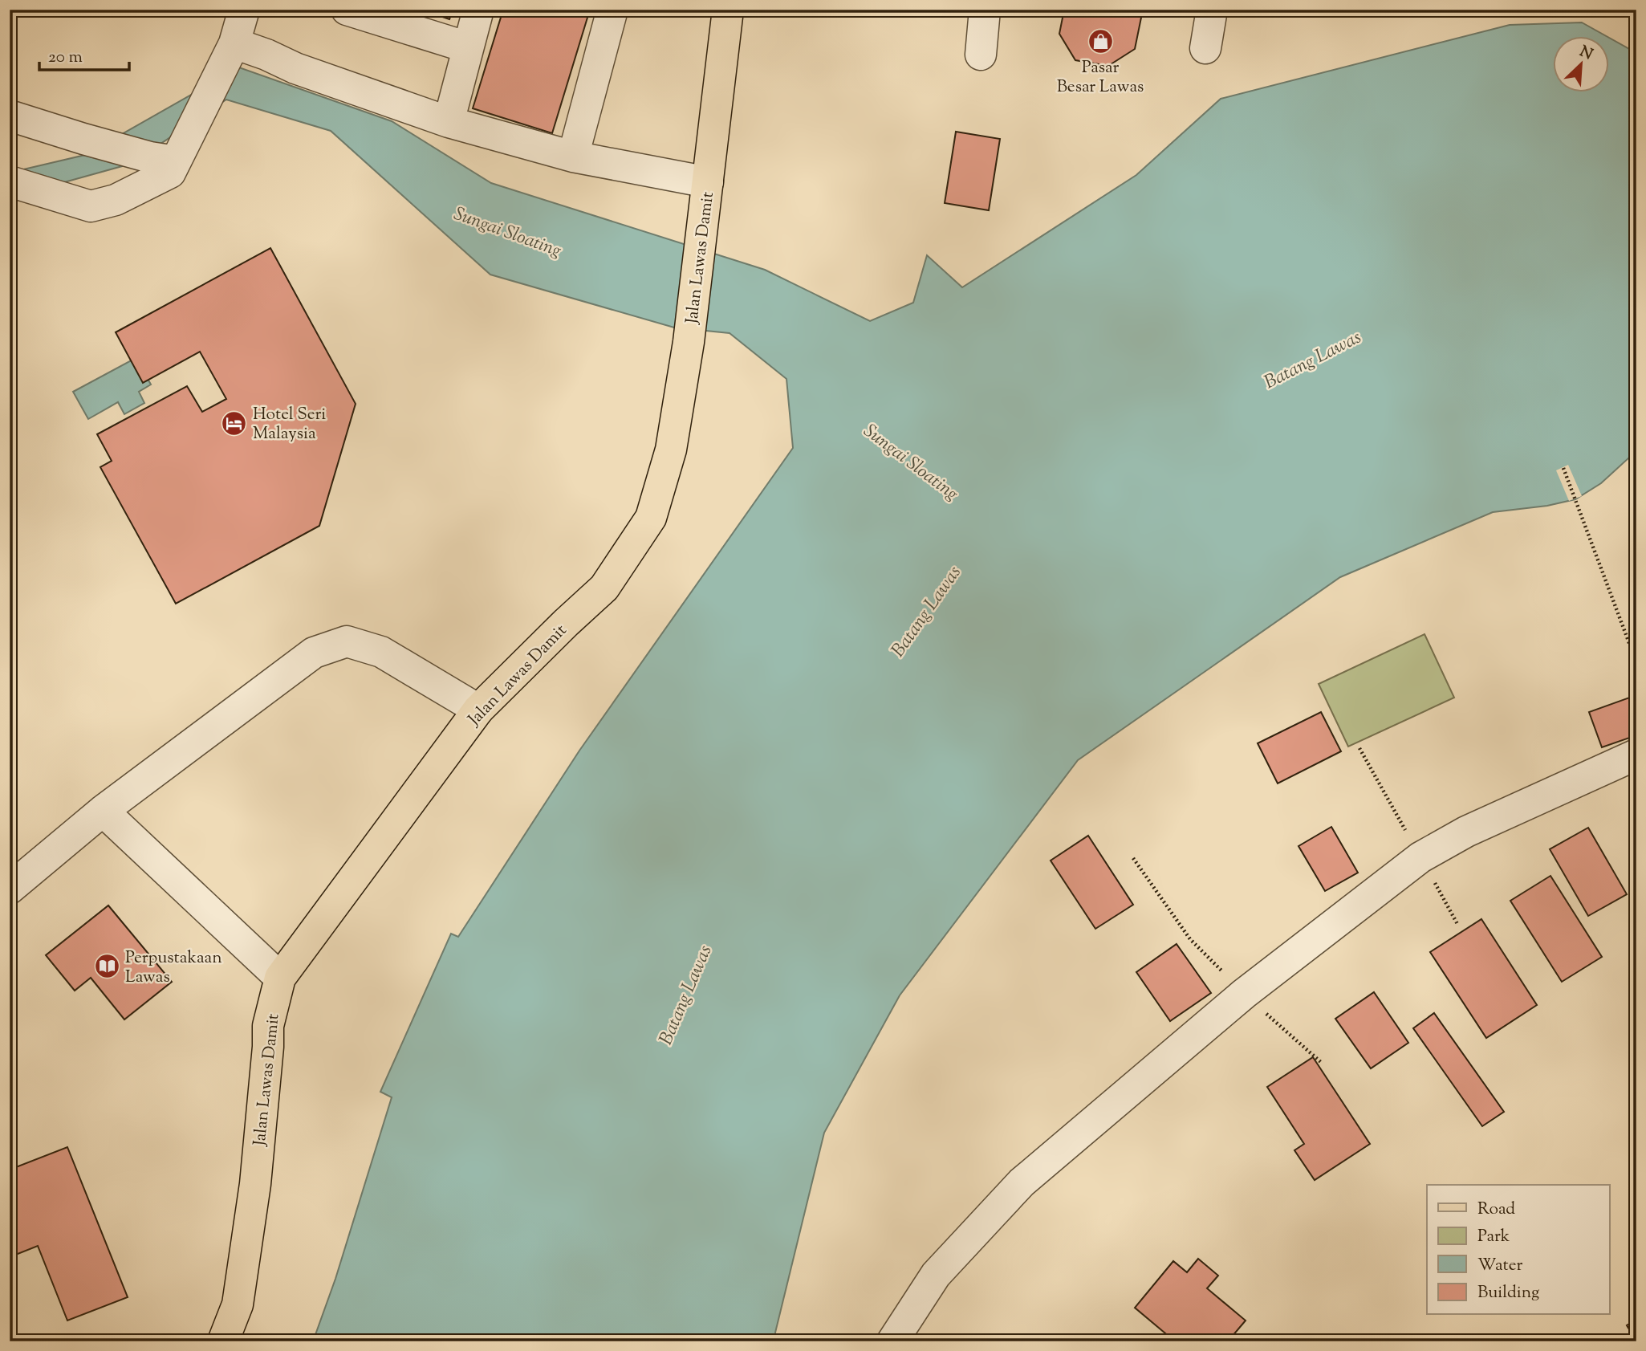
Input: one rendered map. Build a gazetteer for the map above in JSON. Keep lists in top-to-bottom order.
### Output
{
  "streets": {
    "main road": ["Jalan Lawas Damit"]
  },
  "water": ["Sungai Sloating", "Batang Lawas"],
  "places": {
    "shop": ["Pasar Besar Lawas"],
    "hotel": ["Hotel Seri Malaysia"],
    "library": ["Perpustakaan Lawas"]
  },
  "legend": [
    "Road",
    "Park",
    "Water",
    "Building"
  ],
  "scale_bar": "20 m",
  "north": "top right"
}
